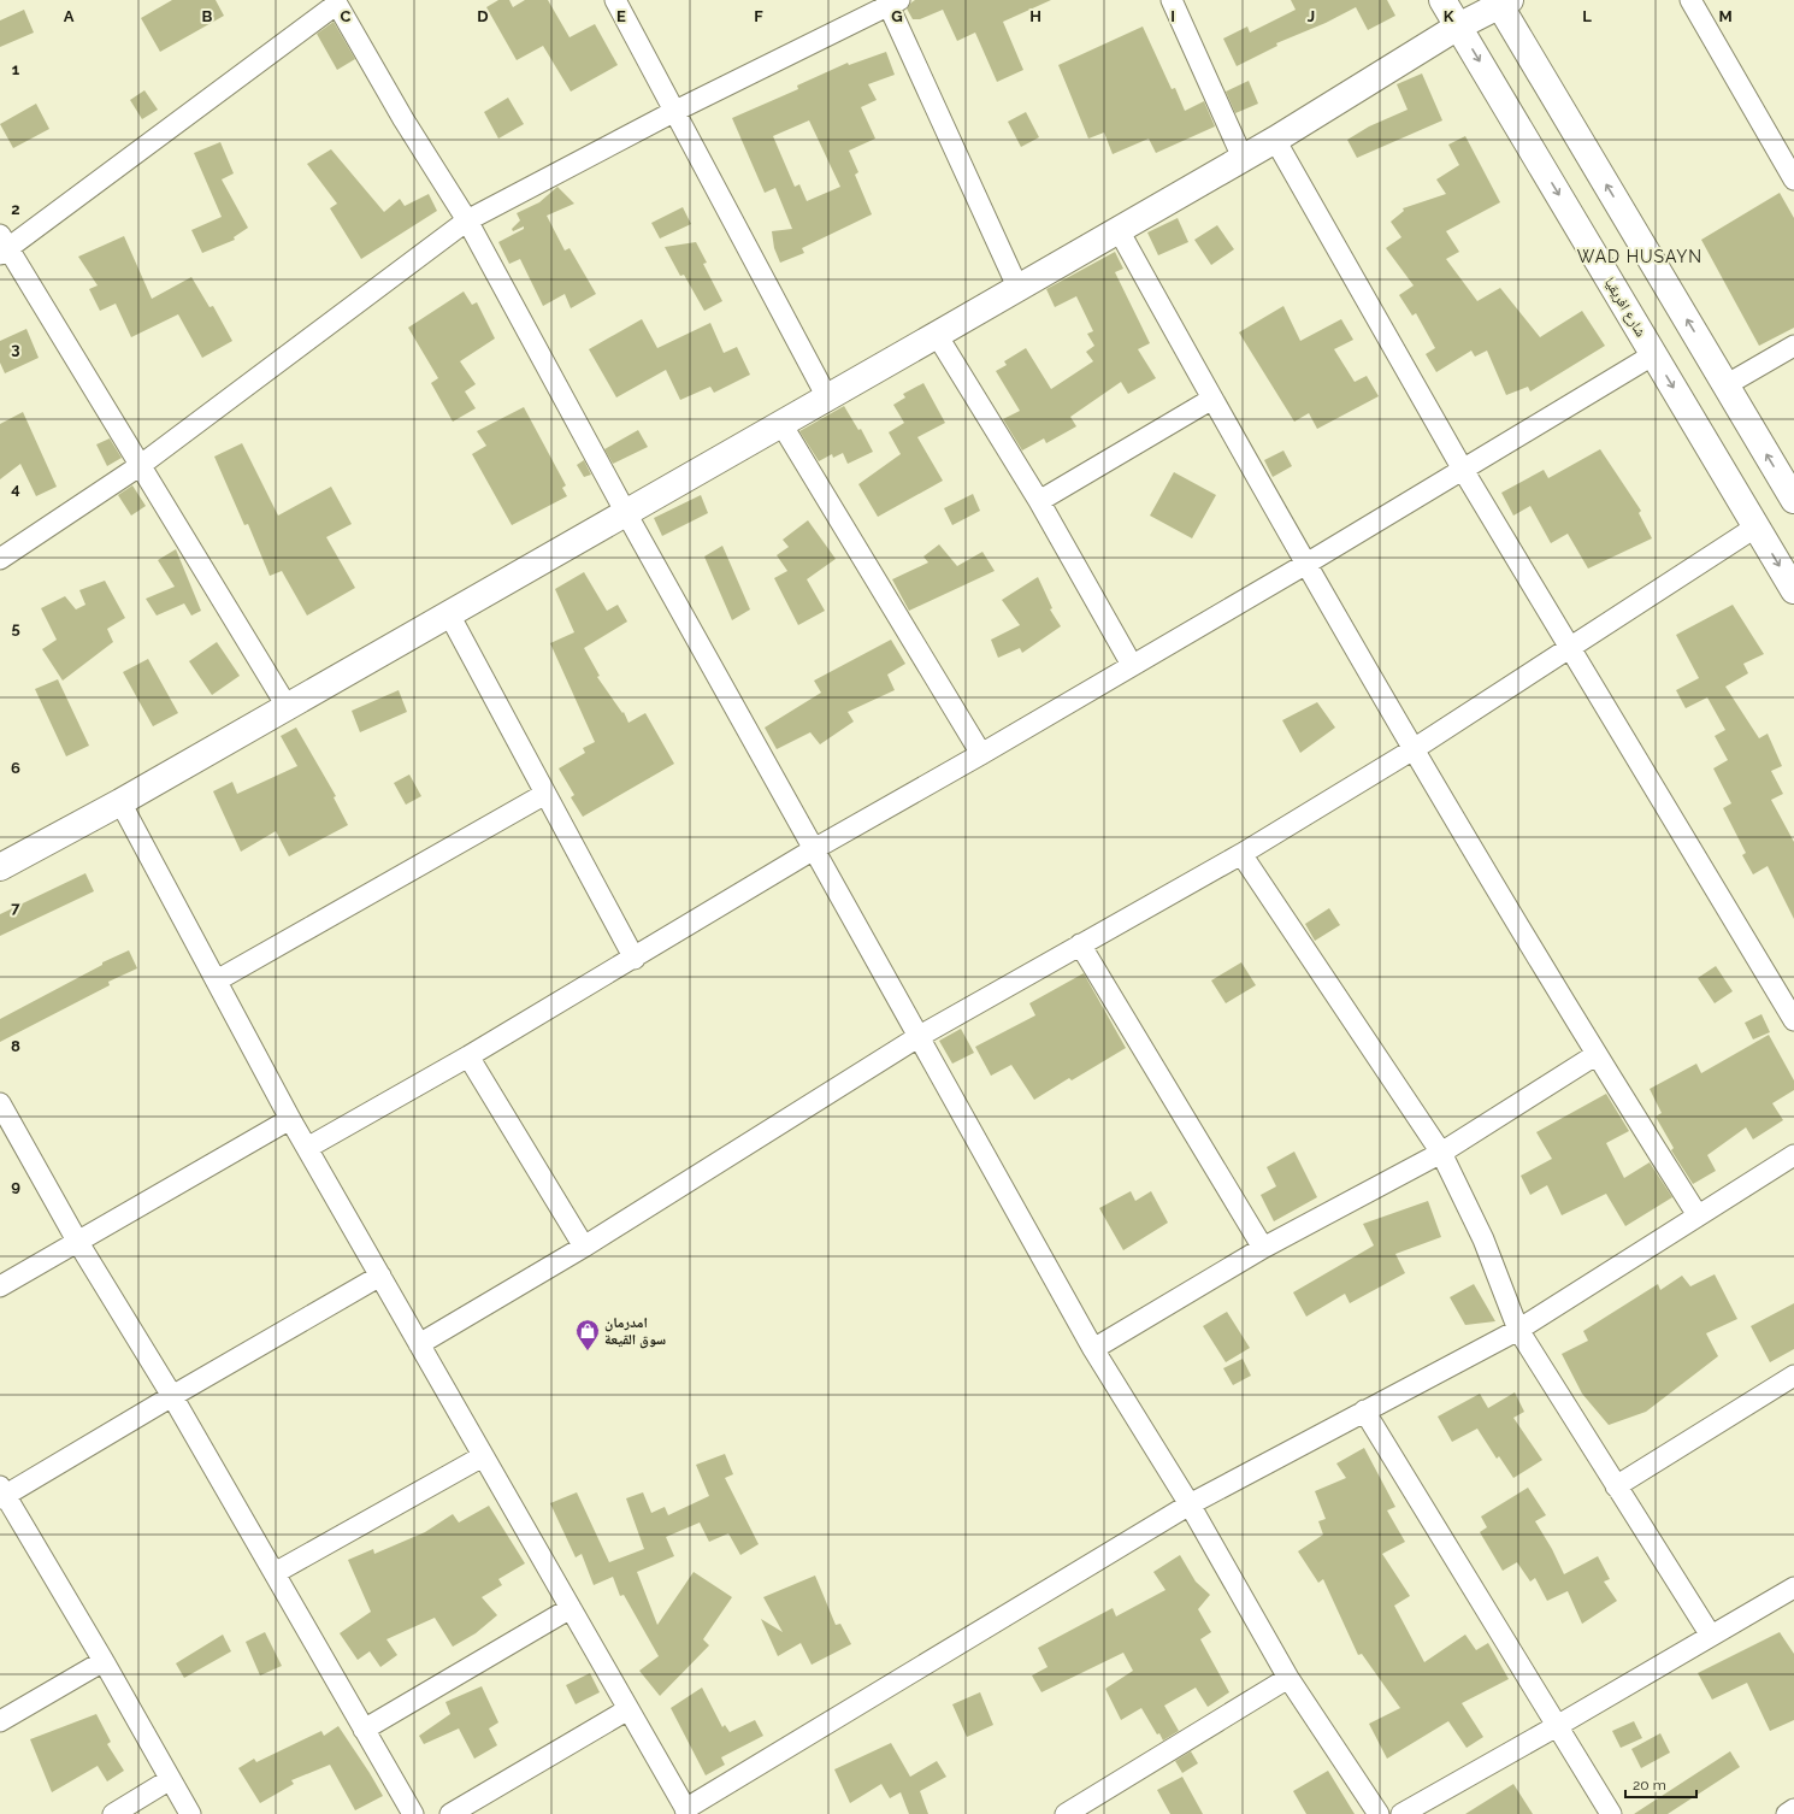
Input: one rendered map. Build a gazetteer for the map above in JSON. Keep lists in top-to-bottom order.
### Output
{
  "streets": {
    "street": ["شارع افريقيا"]
  },
  "districts": ["WAD HUSAYN"],
  "places": {
    "shop": ["امدرمان سوق القيعة"]
  },
  "scale_bar": "20 m",
  "grid": {
    "columns": [
      "A",
      "B",
      "C",
      "D",
      "E",
      "F",
      "G",
      "H",
      "I",
      "J",
      "K",
      "L",
      "M"
    ],
    "rows": [
      "1",
      "2",
      "3",
      "4",
      "5",
      "6",
      "7",
      "8",
      "9"
    ]
  }
}
